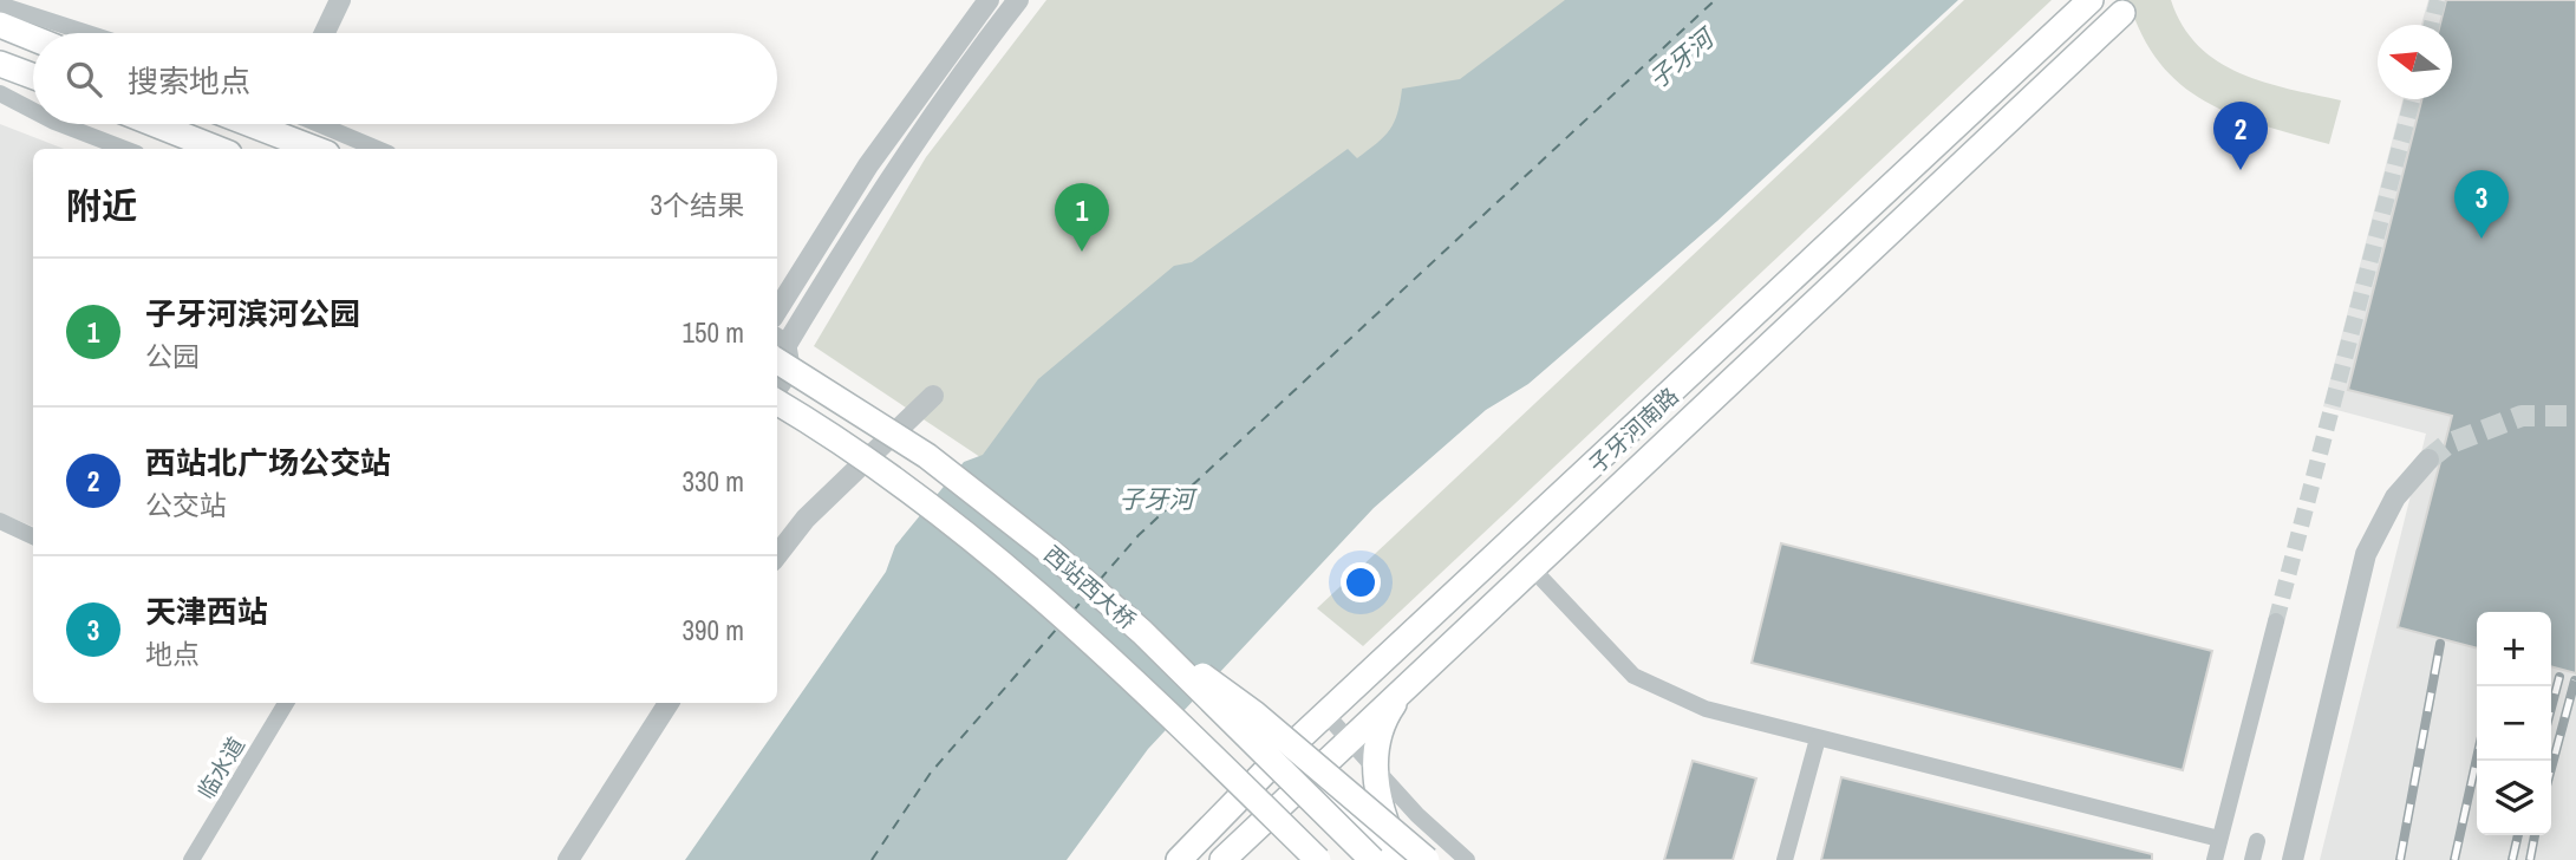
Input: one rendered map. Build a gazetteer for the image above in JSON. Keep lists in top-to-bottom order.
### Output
{
  "streets": {
    "main road": ["子牙河南路", "西站西大桥"],
    "street": ["临水道"]
  },
  "water": ["子牙河"],
  "north": "left",
  "page": {
    "search": "搜索地点",
    "pins": ["2", "3", "1"],
    "heading": ["附近", "3个结果"],
    "list": [
      {
        "mark": "1",
        "name": "子牙河滨河公园",
        "note": "公园",
        "value": "150 m"
      },
      {
        "mark": "2",
        "name": "西站北广场公交站",
        "note": "公交站",
        "value": "330 m"
      },
      {
        "mark": "3",
        "name": "天津西站",
        "note": "地点",
        "value": "390 m"
      }
    ],
    "map_buttons": ["+", "−"]
  }
}
